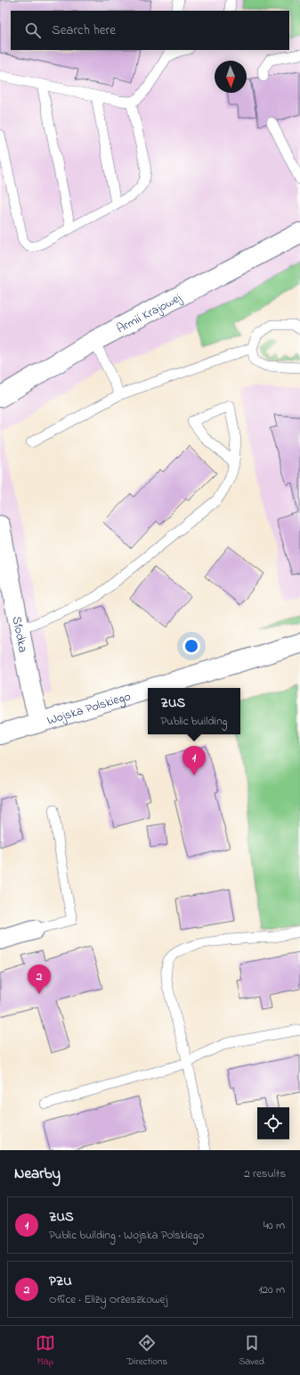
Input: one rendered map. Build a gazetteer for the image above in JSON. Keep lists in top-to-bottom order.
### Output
{
  "streets": {
    "street": ["Armii Krajowej", "Słodka", "Wojska Polskiego"]
  },
  "crossings": [
    ["Słodka", "Wojska Polskiego"]
  ],
  "north": "bottom",
  "page": {
    "search": "Search here",
    "popup": ["ZUS", "Public building"],
    "pins": ["1", "2"],
    "heading": ["Nearby", "2 results"],
    "list": [
      {
        "mark": "1",
        "name": "ZUS",
        "note": "Public building · Wojska Polskiego",
        "value": "40 m"
      },
      {
        "mark": "2",
        "name": "PZU",
        "note": "Office · Elizy Orzeszkowej",
        "value": "120 m"
      }
    ],
    "nav": ["Map", "Directions", "Saved"]
  }
}
